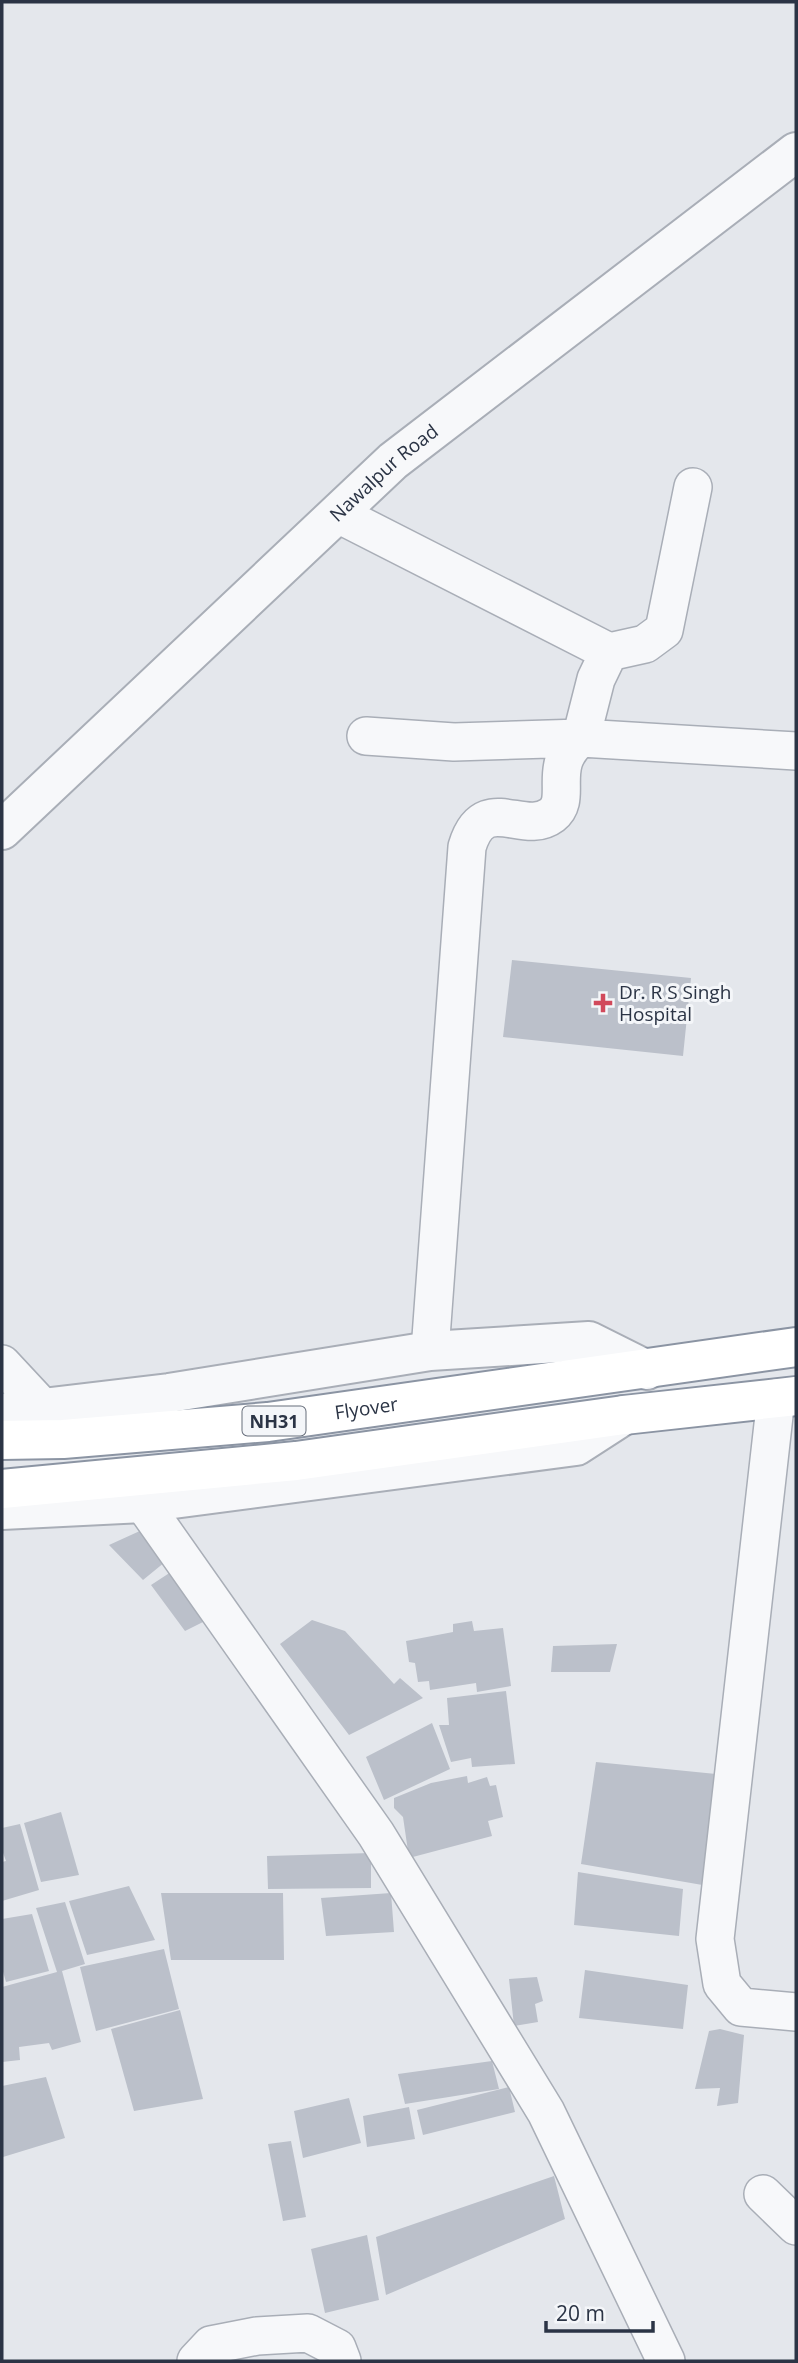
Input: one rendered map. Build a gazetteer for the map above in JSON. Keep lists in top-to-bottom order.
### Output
{
  "streets": {
    "highway": ["Flyover", "NH31"],
    "street": ["Nawalpur Road"]
  },
  "crossings": [
    ["Flyover", "NH31"]
  ],
  "places": {
    "health": ["Dr. R S Singh Hospital"]
  },
  "scale_bar": "20 m"
}
